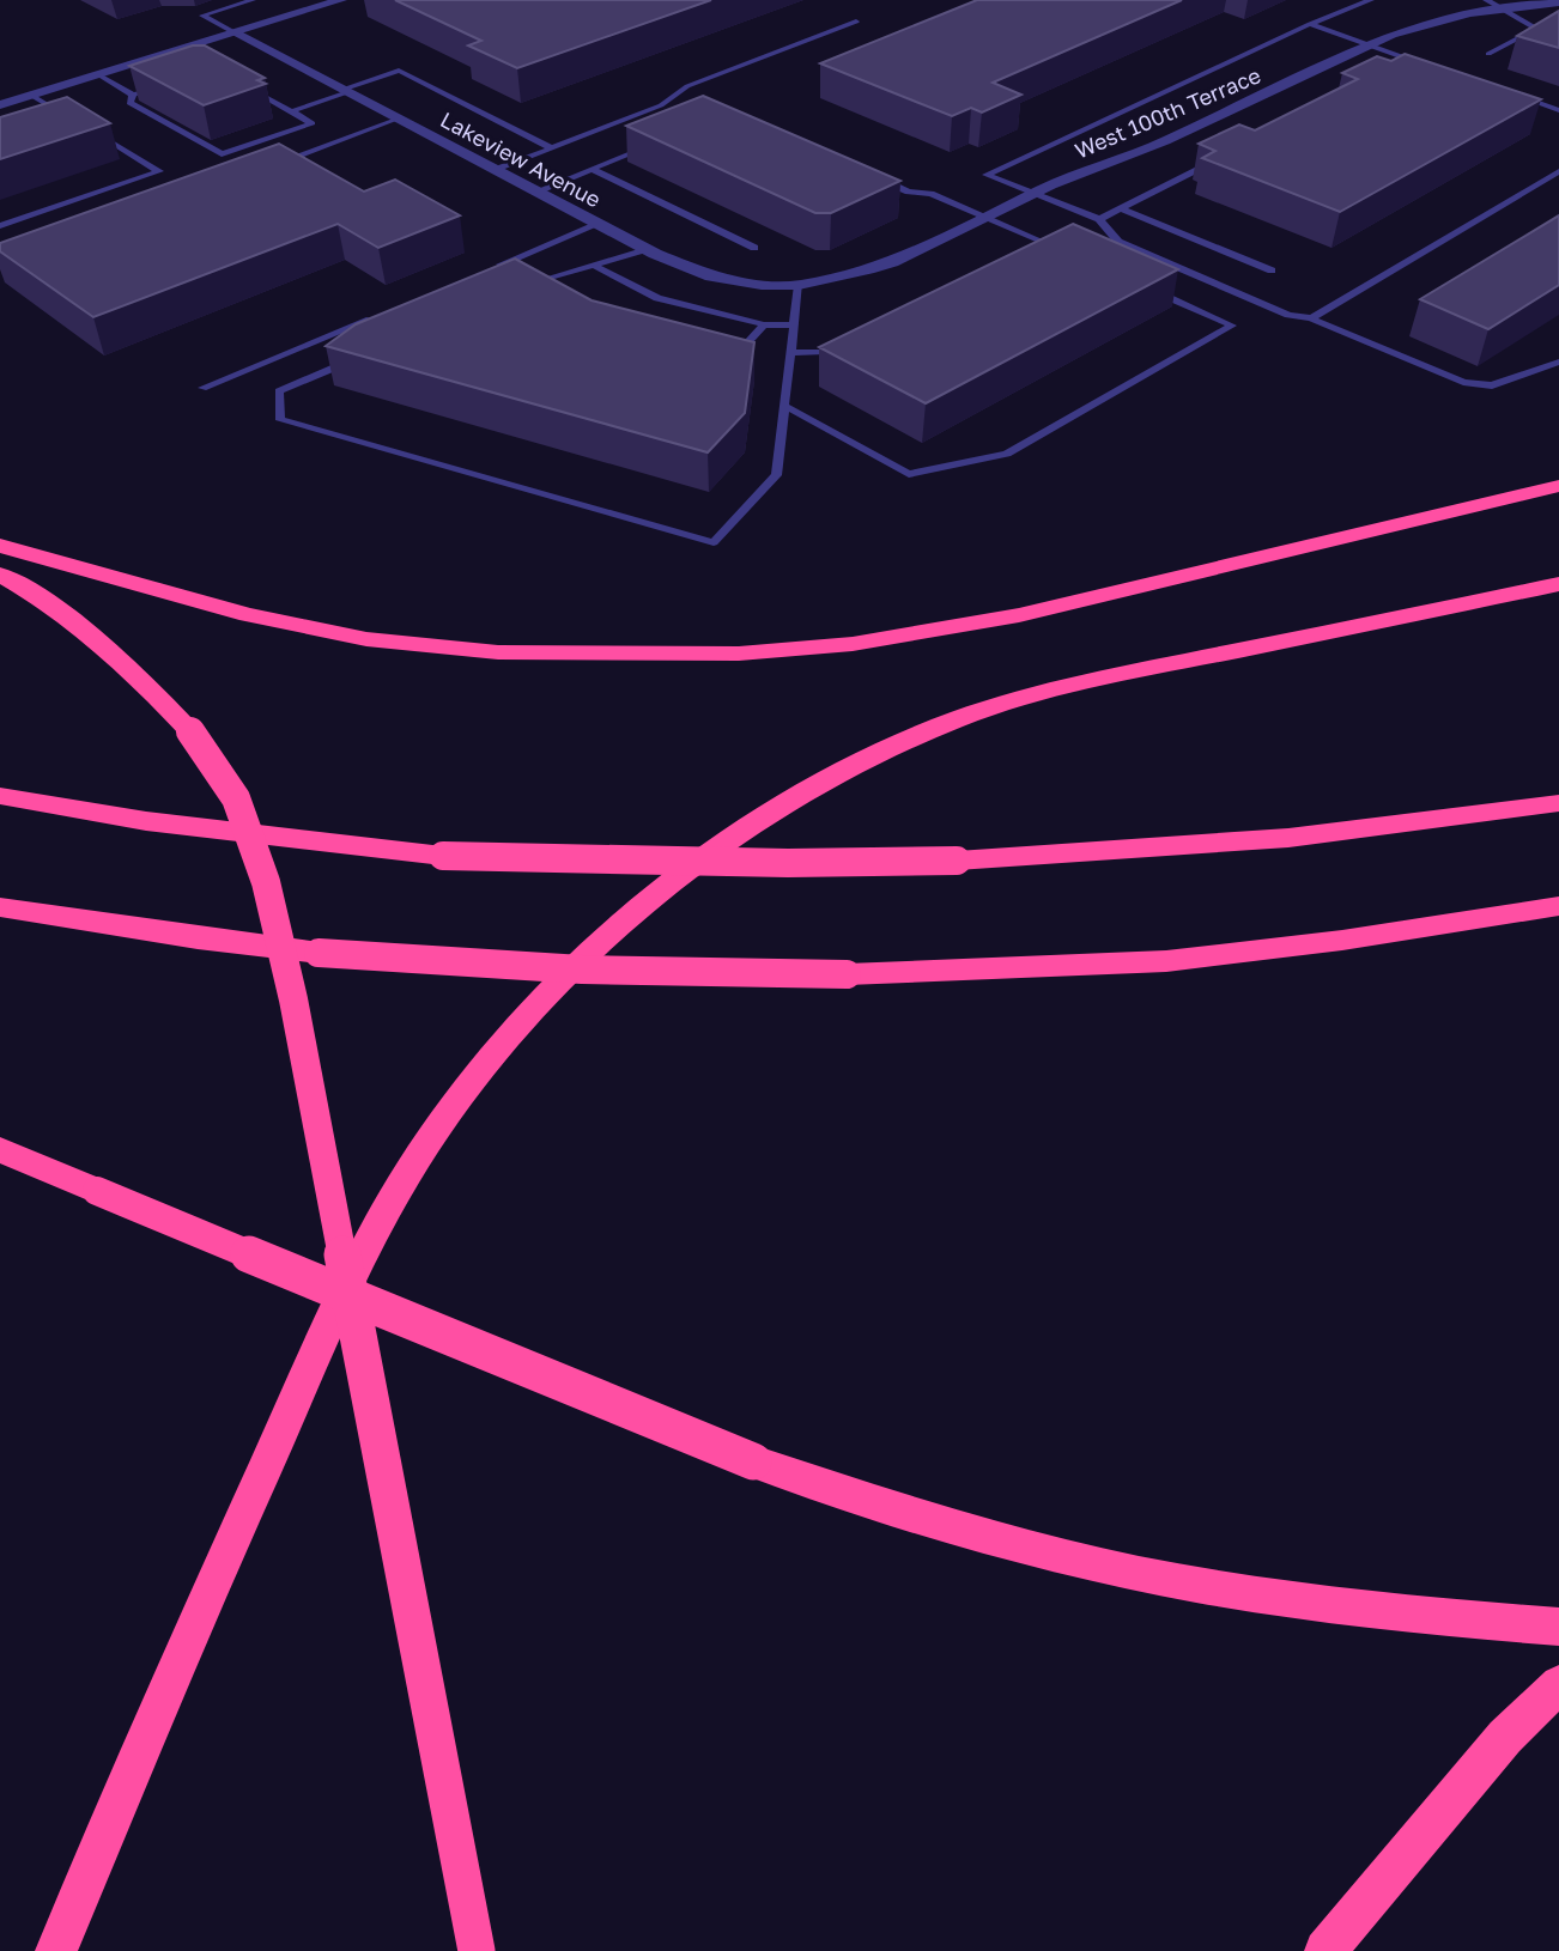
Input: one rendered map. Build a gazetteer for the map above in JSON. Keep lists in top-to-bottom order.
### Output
{
  "streets": {
    "street": ["West 100th Terrace", "Lakeview Avenue"]
  },
  "crossings": [
    ["West 100th Terrace", "Lakeview Avenue"]
  ]
}
